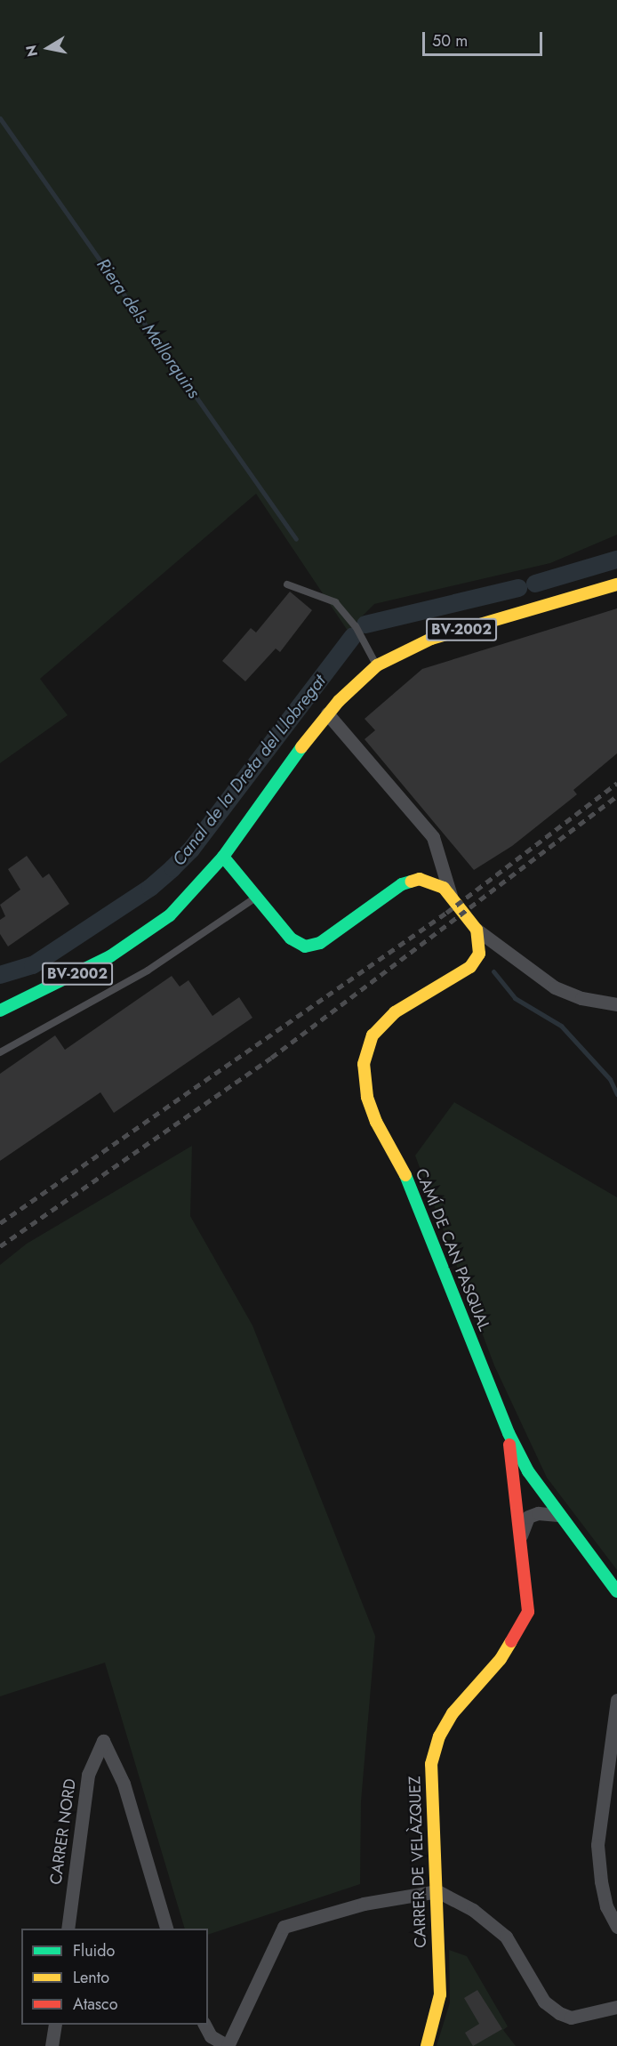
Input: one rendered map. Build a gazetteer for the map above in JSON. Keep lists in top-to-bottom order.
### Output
{
  "streets": {
    "street": [
      "BV-2002",
      "CAMÍ DE CAN PASQUAL",
      "CARRER NORD",
      "CARRER DE VELÀZQUEZ"
    ]
  },
  "crossings": [
    ["CAMÍ DE CAN PASQUAL", "CARRER DE VELÀZQUEZ"]
  ],
  "water": ["Riera dels Mallorquins", "Canal de la Dreta del Llobregat"],
  "legend": ["Fluido", "Lento", "Atasco"],
  "scale_bar": "50 m",
  "north": "left"
}
